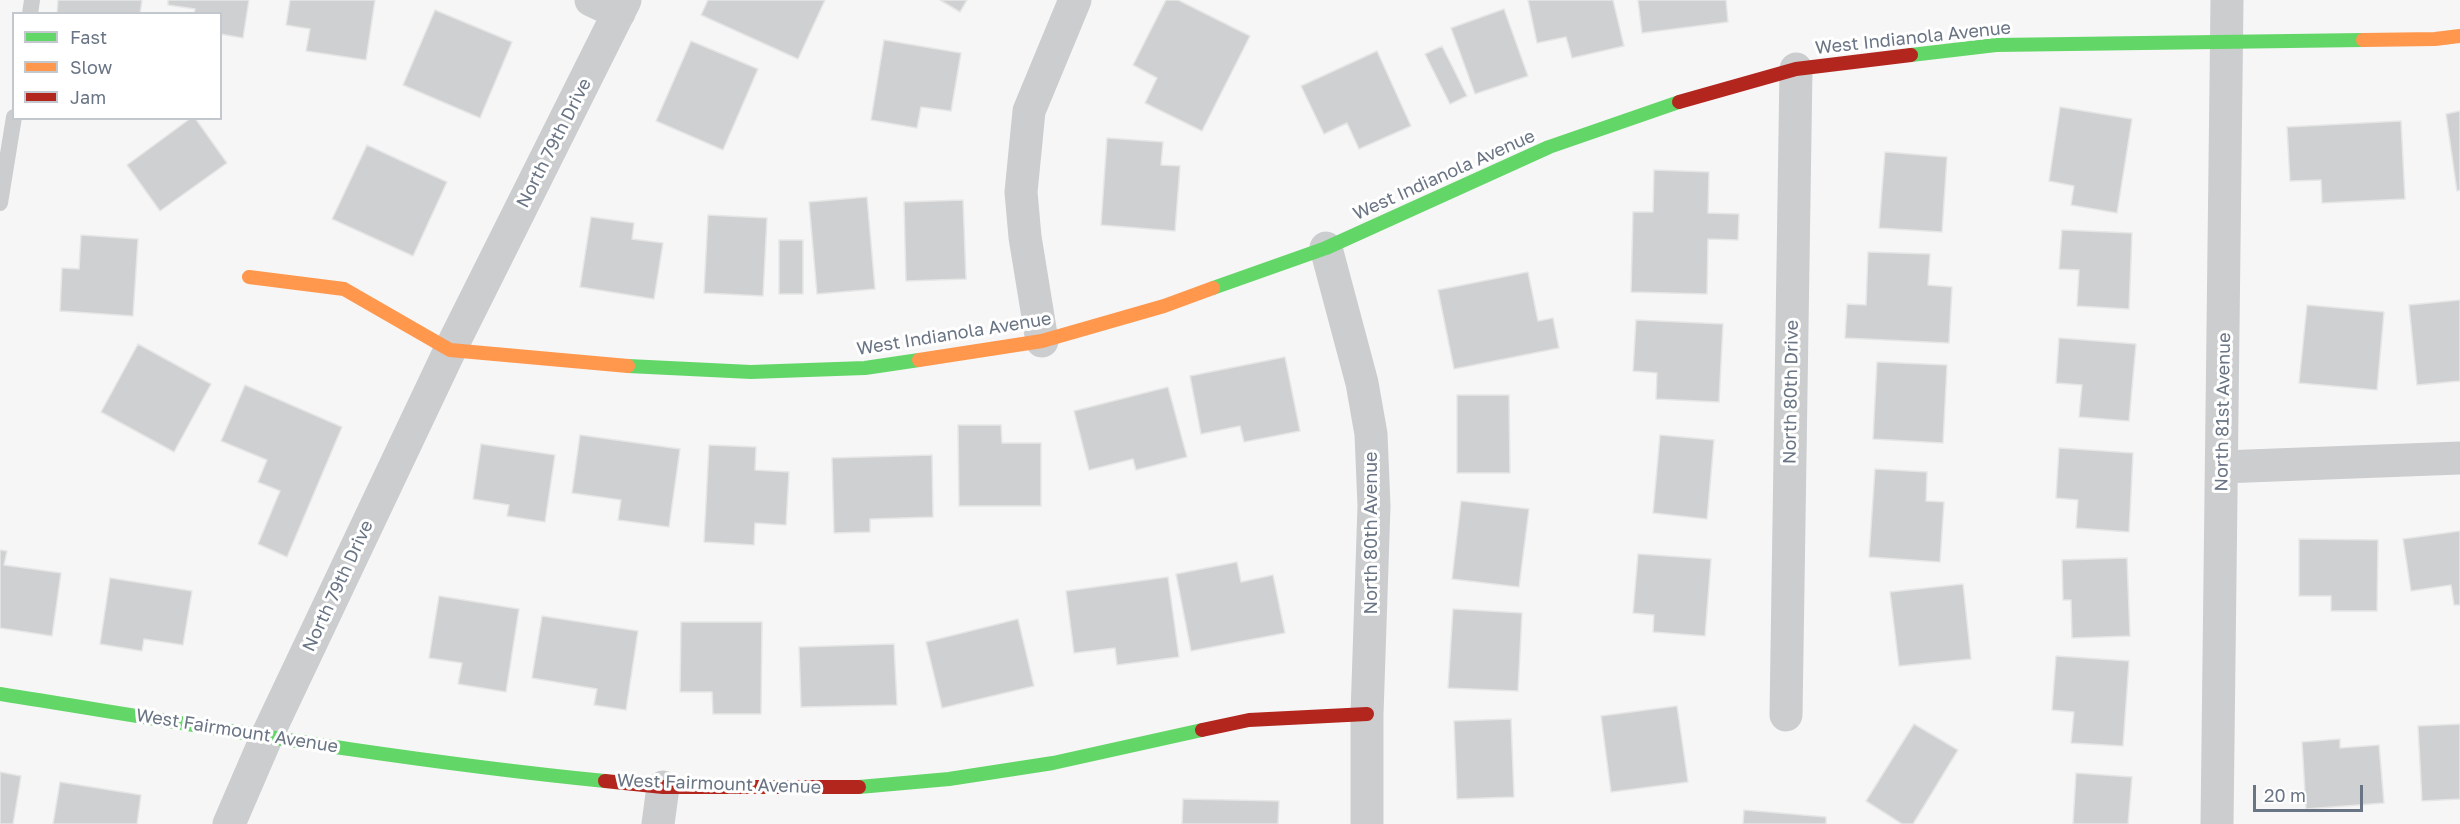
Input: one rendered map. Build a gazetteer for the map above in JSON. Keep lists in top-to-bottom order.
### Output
{
  "streets": {
    "street": [
      "West Indianola Avenue",
      "North 79th Drive",
      "North 80th Drive",
      "North 81st Avenue",
      "North 80th Avenue",
      "West Fairmount Avenue"
    ]
  },
  "crossings": [
    ["West Indianola Avenue", "North 79th Drive"],
    ["West Indianola Avenue", "North 80th Drive"],
    ["West Indianola Avenue", "North 81st Avenue"],
    ["West Indianola Avenue", "North 80th Avenue"],
    ["North 79th Drive", "West Fairmount Avenue"],
    ["North 80th Avenue", "West Fairmount Avenue"]
  ],
  "legend": ["Fast", "Slow", "Jam"],
  "scale_bar": "20 m"
}
